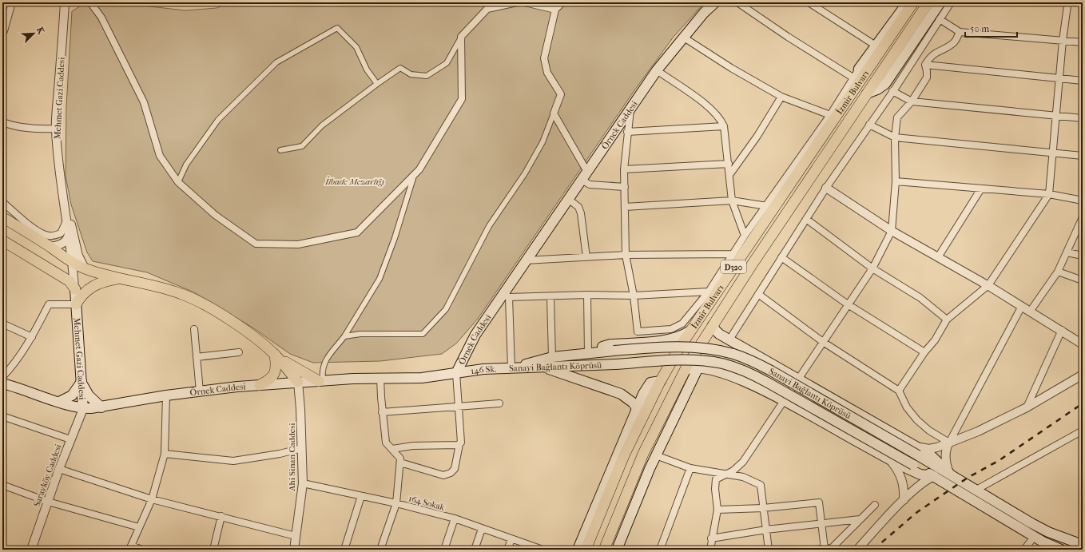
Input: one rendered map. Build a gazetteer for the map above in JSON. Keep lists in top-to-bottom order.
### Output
{
  "streets": {
    "main road": [
      "İzmir Bulvarı",
      "Mehmet Gazi Caddesi",
      "Örnek Caddesi",
      "D320",
      "Sanayi Bağlantı Köprüsü",
      "146 Sk."
    ],
    "street": ["Ahi Sinan Caddesi", "Sarayköy Caddesi", "164 Sokak"]
  },
  "crossings": [
    ["Mehmet Gazi Caddesi", "Örnek Caddesi"],
    ["Mehmet Gazi Caddesi", "Sarayköy Caddesi"],
    ["Örnek Caddesi", "146 Sk."],
    ["Örnek Caddesi", "Ahi Sinan Caddesi"],
    ["Örnek Caddesi", "Sarayköy Caddesi"],
    ["Sanayi Bağlantı Köprüsü", "146 Sk."],
    ["Ahi Sinan Caddesi", "164 Sokak"]
  ],
  "parks": ["İlbade Mezarlığı"],
  "scale_bar": "50 m",
  "north": "top right"
}
